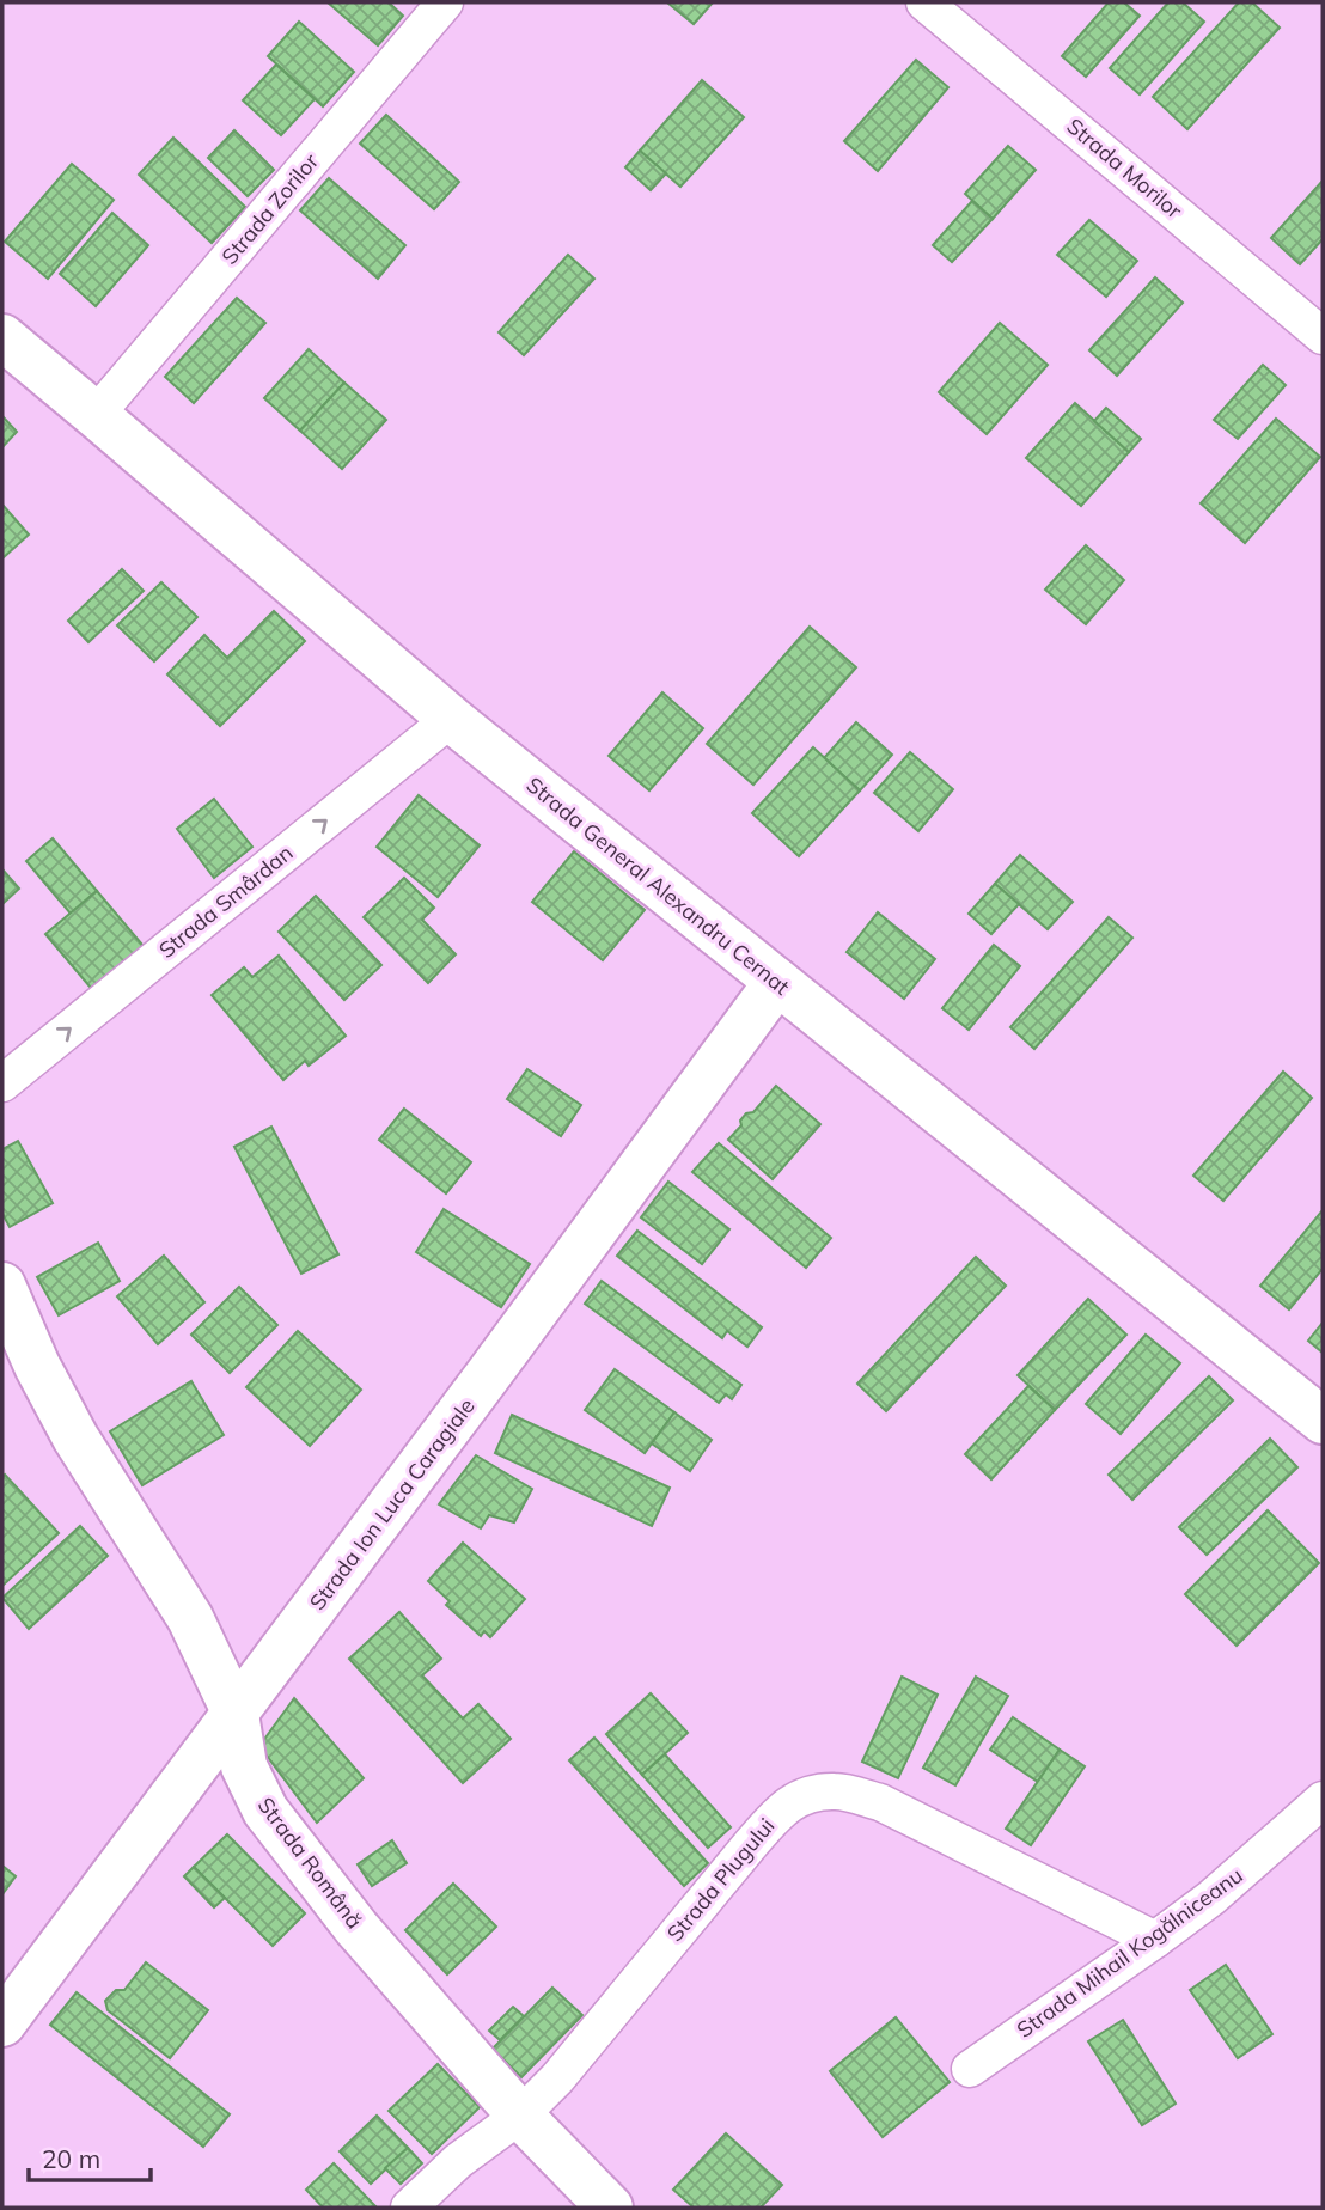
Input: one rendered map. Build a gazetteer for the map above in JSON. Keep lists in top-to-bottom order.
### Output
{
  "streets": {
    "street": [
      "Strada Morilor",
      "Strada Zorilor",
      "Strada General Alexandru Cernat",
      "Strada Smârdan",
      "Strada Ion Luca Caragiale",
      "Strada Română",
      "Strada Plugului",
      "Strada Mihail Kogălniceanu"
    ]
  },
  "crossings": [
    ["Strada Zorilor", "Strada General Alexandru Cernat"],
    ["Strada General Alexandru Cernat", "Strada Smârdan"],
    ["Strada General Alexandru Cernat", "Strada Ion Luca Caragiale"],
    ["Strada Ion Luca Caragiale", "Strada Română"],
    ["Strada Română", "Strada Plugului"],
    ["Strada Plugului", "Strada Mihail Kogălniceanu"]
  ],
  "one_way": ["Strada Smârdan"],
  "scale_bar": "20 m"
}
